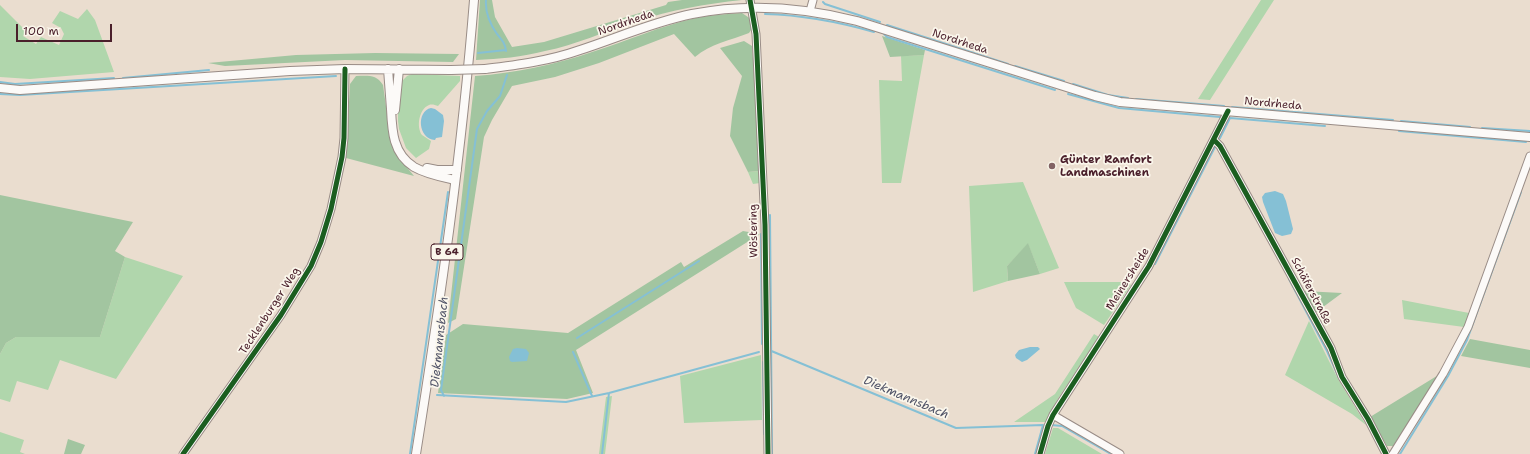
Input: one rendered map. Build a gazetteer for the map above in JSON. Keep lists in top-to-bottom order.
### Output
{
  "streets": {
    "main road": ["Nordrheda", "B 64"],
    "street": [
      "Wöstering",
      "Meinersheide",
      "Schäferstraße",
      "Tecklenburger Weg"
    ]
  },
  "crossings": [
    ["Nordrheda", "Wöstering"],
    ["Nordrheda", "Meinersheide"],
    ["Meinersheide", "Schäferstraße"]
  ],
  "water": ["Diekmannsbach"],
  "places": ["Günter Ramfort Landmaschinen"],
  "scale_bar": "100 m"
}
